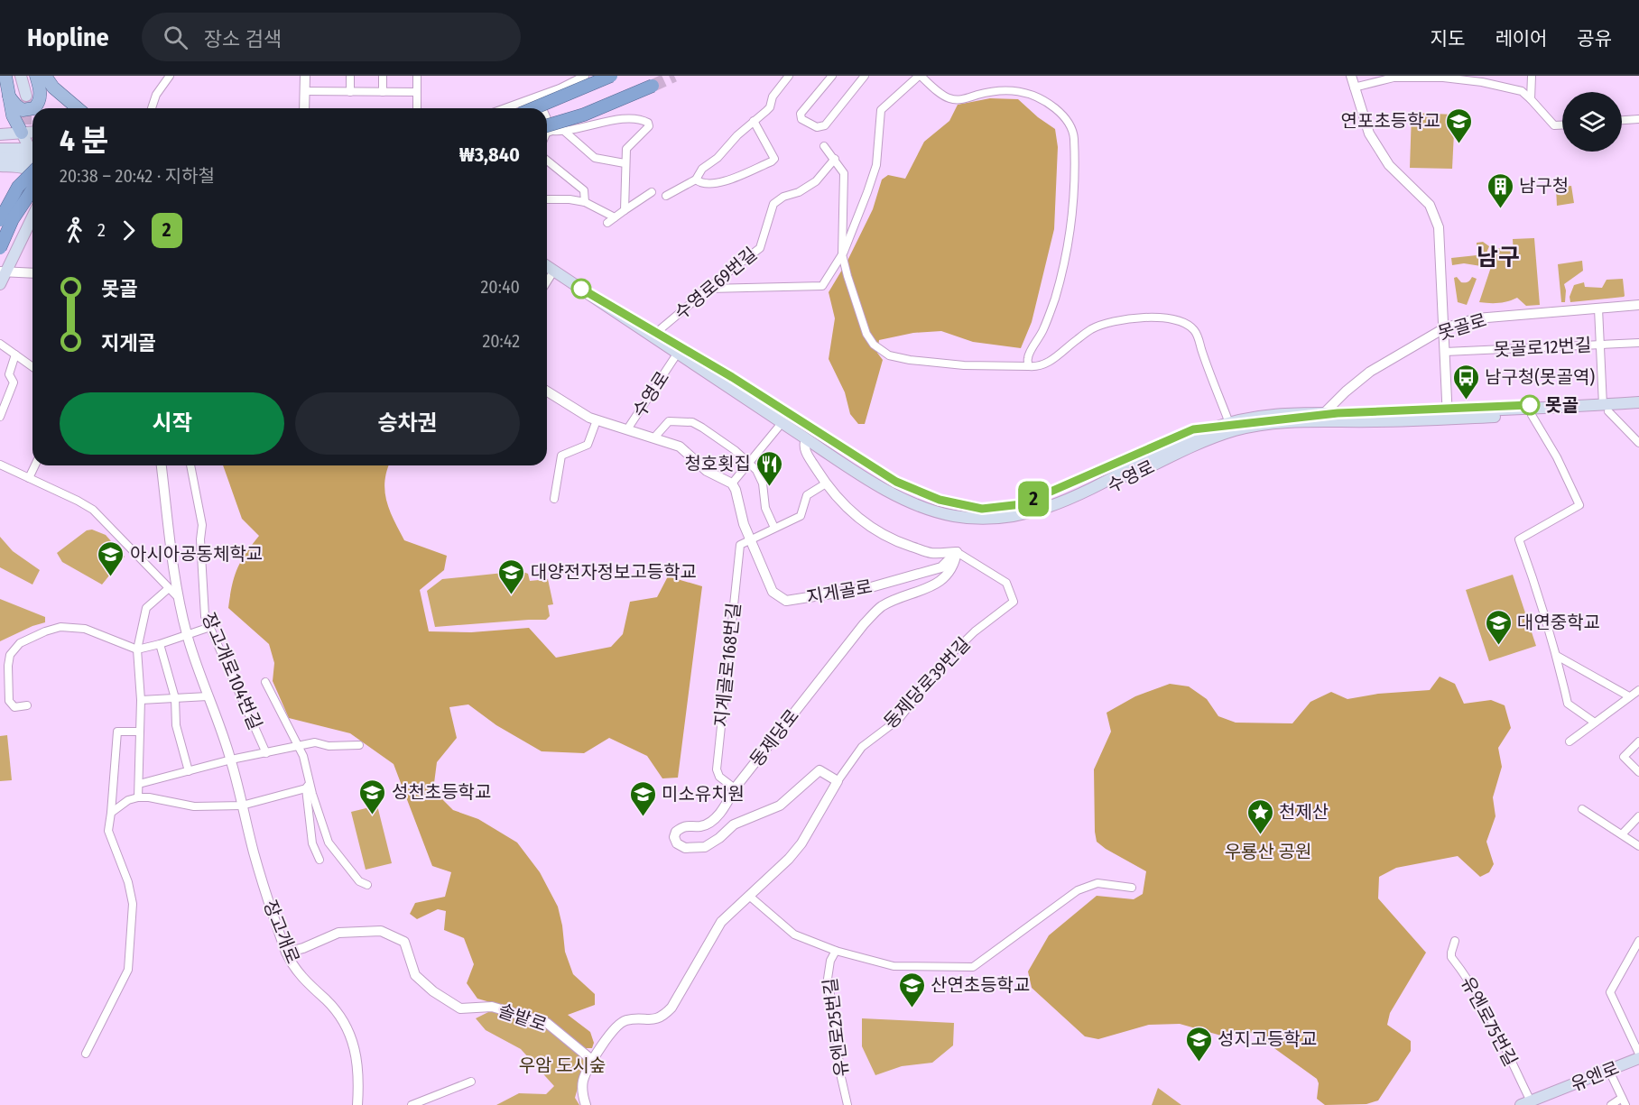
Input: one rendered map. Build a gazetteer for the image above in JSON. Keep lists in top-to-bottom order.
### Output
{
  "streets": {
    "main road": ["수영로", "유엔로"],
    "street": [
      "수영로69번길",
      "못골로",
      "못골로12번길",
      "지게골로",
      "지게골로168번길",
      "장고개로104번길",
      "동제당로39번길",
      "동제당로",
      "장고개로",
      "솔밭로",
      "유엔로75번길",
      "유엔로25번길"
    ]
  },
  "crossings": [
    ["수영로69번길", "수영로"],
    ["못골로", "수영로"],
    ["지게골로", "지게골로168번길"],
    ["지게골로", "동제당로39번길"],
    ["지게골로", "동제당로"],
    ["지게골로168번길", "동제당로"],
    ["동제당로39번길", "동제당로"],
    ["장고개로", "솔밭로"],
    ["유엔로75번길", "유엔로"]
  ],
  "districts": ["남구"],
  "parks": ["우룡산 공원", "우암 도시숲"],
  "places": {
    "school or university": [
      "연포초등학교",
      "아시아공동체학교",
      "대양전자정보고등학교",
      "대연중학교",
      "성천초등학교",
      "미소유치원",
      "산연초등학교",
      "성지고등학교"
    ],
    "building": ["남구청"],
    "bus stop": ["남구청(못골역)"],
    "other": ["못골"],
    "restaurant": ["청호횟집"],
    "place": ["천제산"]
  },
  "lines": ["metro line 2"],
  "page": {
    "header": "Hopline",
    "search": "장소 검색",
    "nav": ["지도", "레이어", "공유"],
    "on_map": "2",
    "heading": ["4 분", "20:38 – 20:42 · 지하철", "₩3,840"],
    "legs": ["2", "2"],
    "list": [
      {
        "name": "못골",
        "value": "20:40"
      },
      {
        "name": "지게골",
        "value": "20:42"
      }
    ],
    "buttons": ["시작", "승차권"]
  }
}
